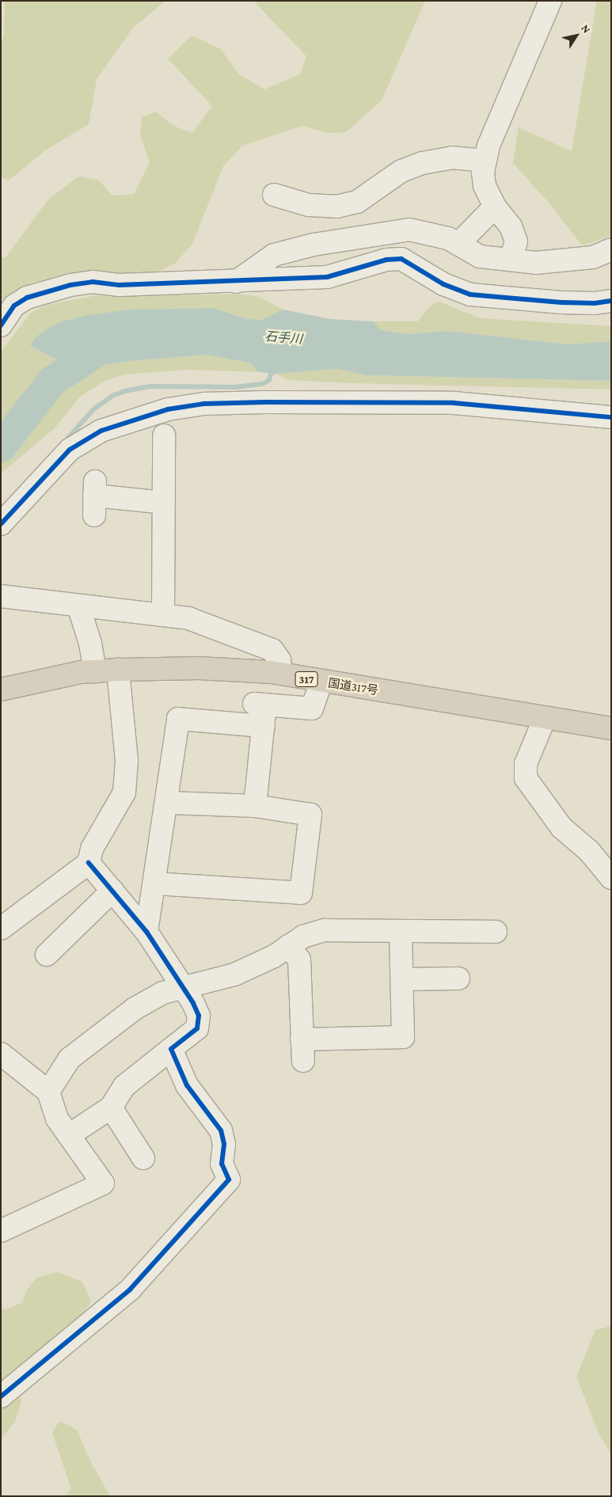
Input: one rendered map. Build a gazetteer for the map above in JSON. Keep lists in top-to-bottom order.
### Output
{
  "streets": {
    "highway": ["317", "国道317号"]
  },
  "water": ["石手川"],
  "north": "top right"
}
